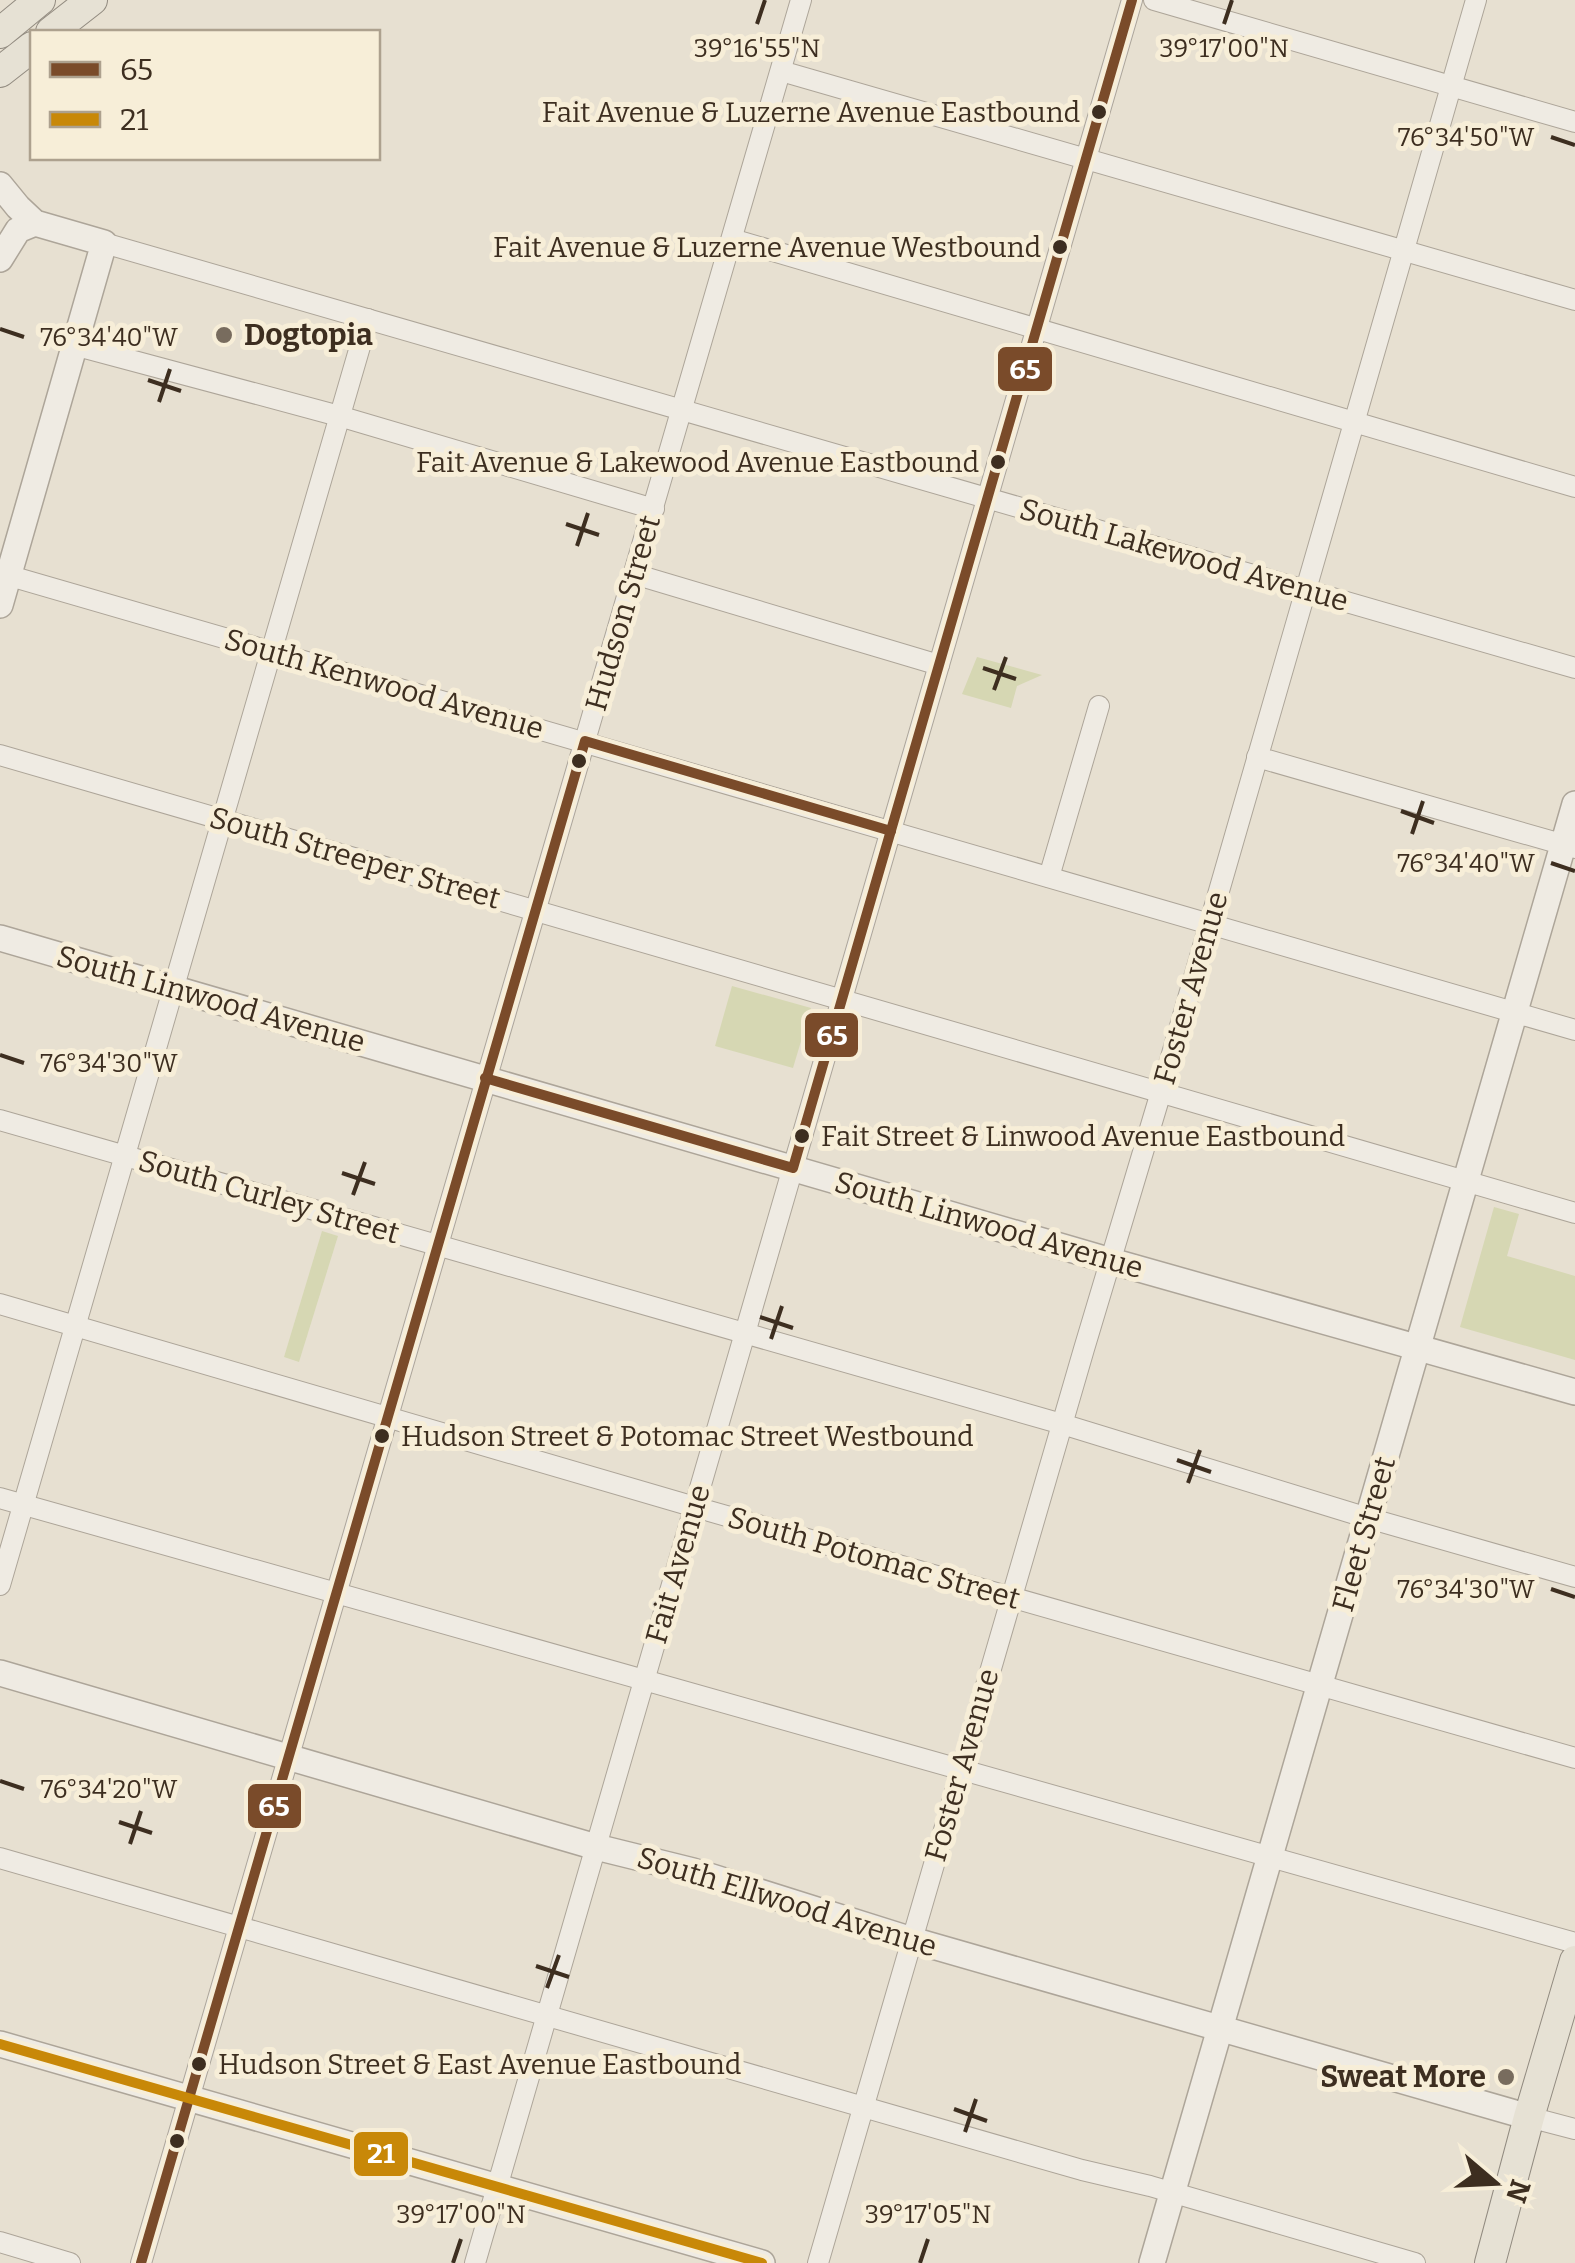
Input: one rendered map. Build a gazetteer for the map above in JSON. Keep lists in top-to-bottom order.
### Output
{
  "streets": {
    "street": [
      "South Lakewood Avenue",
      "Hudson Street",
      "South Kenwood Avenue",
      "South Streeper Street",
      "Foster Avenue",
      "South Linwood Avenue",
      "South Curley Street",
      "Fleet Street",
      "South Potomac Street",
      "Fait Avenue",
      "South Ellwood Avenue"
    ]
  },
  "crossings": [
    ["South Lakewood Avenue", "Hudson Street"],
    ["South Lakewood Avenue", "Foster Avenue"],
    ["South Lakewood Avenue", "Fait Avenue"],
    ["Hudson Street", "South Kenwood Avenue"],
    ["Hudson Street", "South Streeper Street"],
    ["Hudson Street", "South Linwood Avenue"],
    ["Hudson Street", "South Curley Street"],
    ["Hudson Street", "South Potomac Street"],
    ["Hudson Street", "South Ellwood Avenue"],
    ["South Kenwood Avenue", "Foster Avenue"],
    ["South Kenwood Avenue", "Fleet Street"],
    ["South Kenwood Avenue", "Fait Avenue"],
    ["South Streeper Street", "Foster Avenue"],
    ["South Streeper Street", "Fleet Street"],
    ["South Streeper Street", "Fait Avenue"],
    ["Foster Avenue", "South Linwood Avenue"],
    ["Foster Avenue", "South Curley Street"],
    ["Foster Avenue", "South Potomac Street"],
    ["Foster Avenue", "South Ellwood Avenue"],
    ["South Linwood Avenue", "Fleet Street"],
    ["South Linwood Avenue", "Fait Avenue"],
    ["South Curley Street", "Fleet Street"],
    ["South Curley Street", "Fait Avenue"],
    ["Fleet Street", "South Potomac Street"],
    ["Fleet Street", "South Ellwood Avenue"],
    ["South Potomac Street", "Fait Avenue"],
    ["Fait Avenue", "South Ellwood Avenue"]
  ],
  "places": [
    "Fait Avenue & Luzerne Avenue Eastbound",
    "Fait Avenue & Luzerne Avenue Westbound",
    "Dogtopia",
    "Fait Avenue & Lakewood Avenue Eastbound",
    "Fait Street & Linwood Avenue Eastbound",
    "Hudson Street & Potomac Street Westbound",
    "Hudson Street & East Avenue Eastbound",
    "Sweat More"
  ],
  "lines": ["transit line 65", "transit line 21"],
  "legend": ["65", "21"],
  "north": "right",
  "coordinates": [
    "39°16'55\"N",
    "39°17'00\"N",
    "76°34'50\"W",
    "76°34'40\"W",
    "76°34'30\"W",
    "76°34'20\"W",
    "39°17'05\"N"
  ]
}
